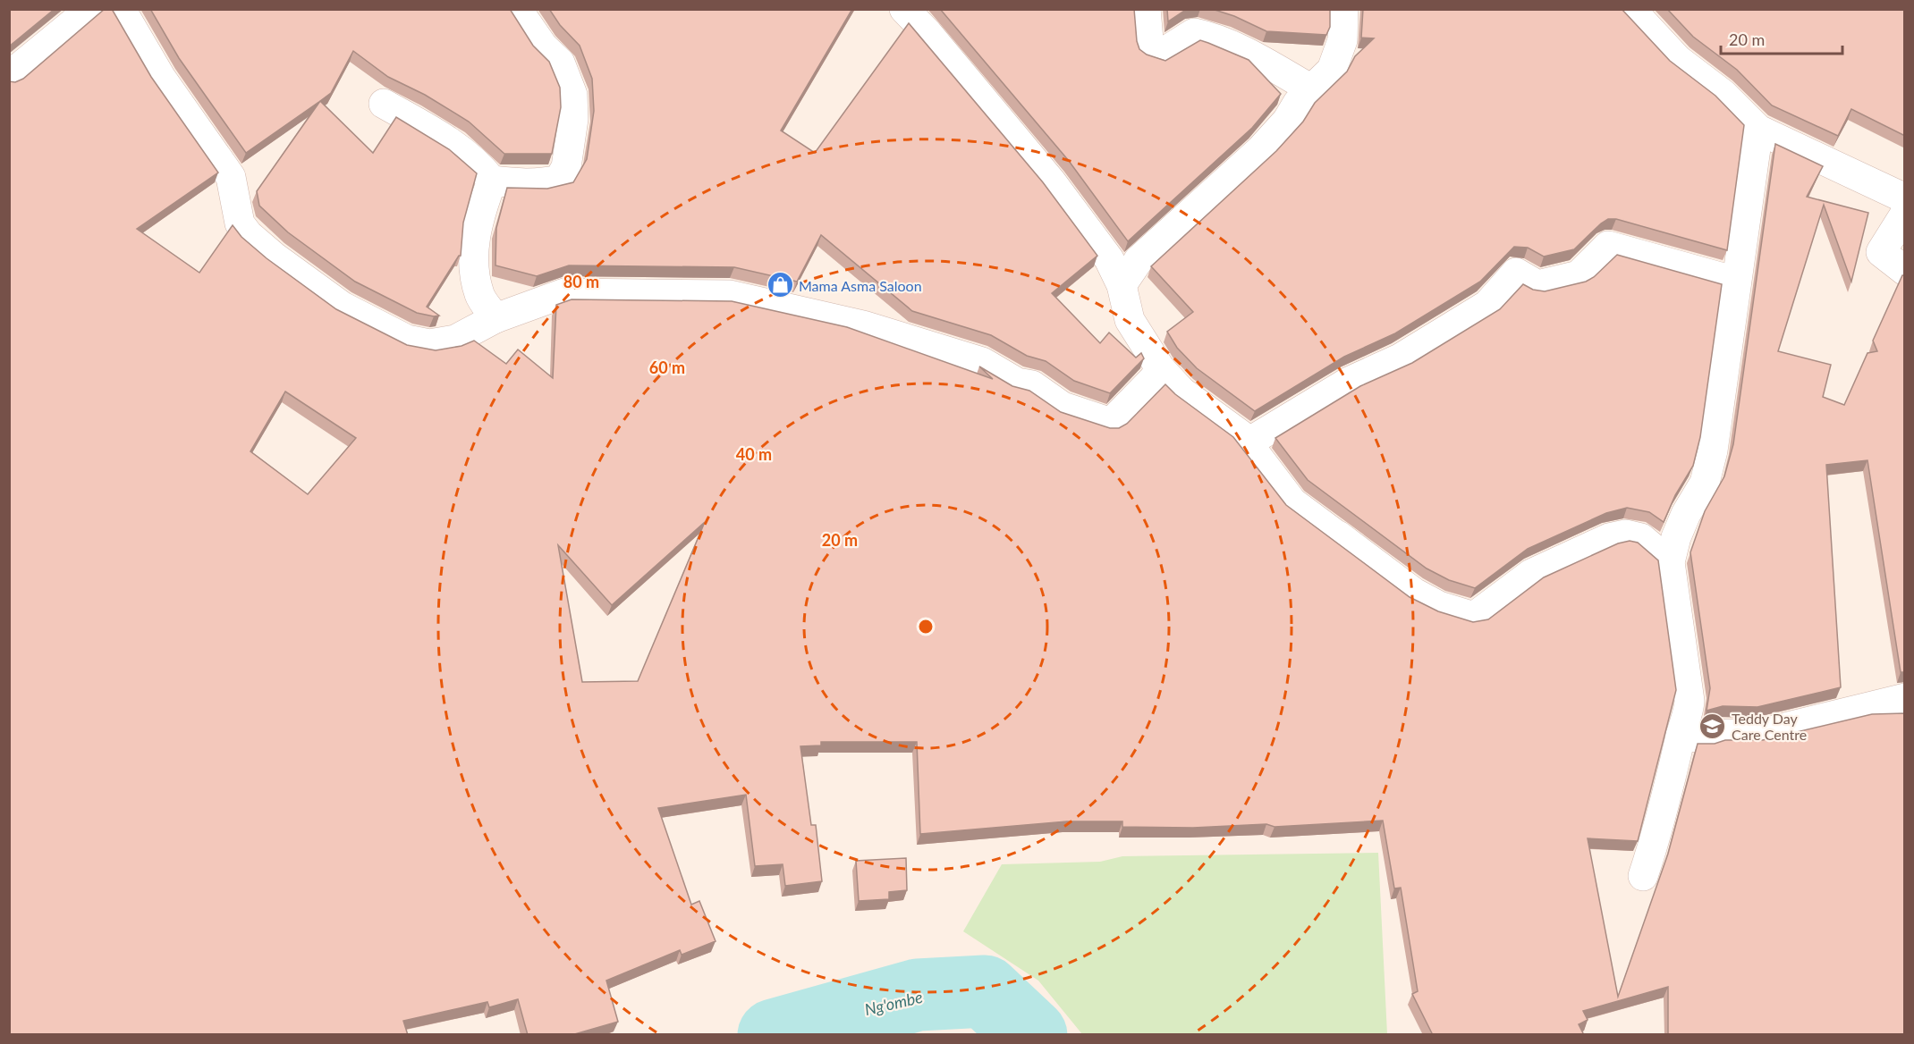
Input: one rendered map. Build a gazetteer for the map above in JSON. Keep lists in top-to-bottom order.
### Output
{
  "water": ["Ng'ombe"],
  "places": {
    "shop": ["Mama Asma Saloon"],
    "school or university": ["Teddy Day Care Centre"]
  },
  "scale_bar": "20 m",
  "rings": [
    "80 m",
    "60 m",
    "40 m",
    "20 m"
  ]
}
